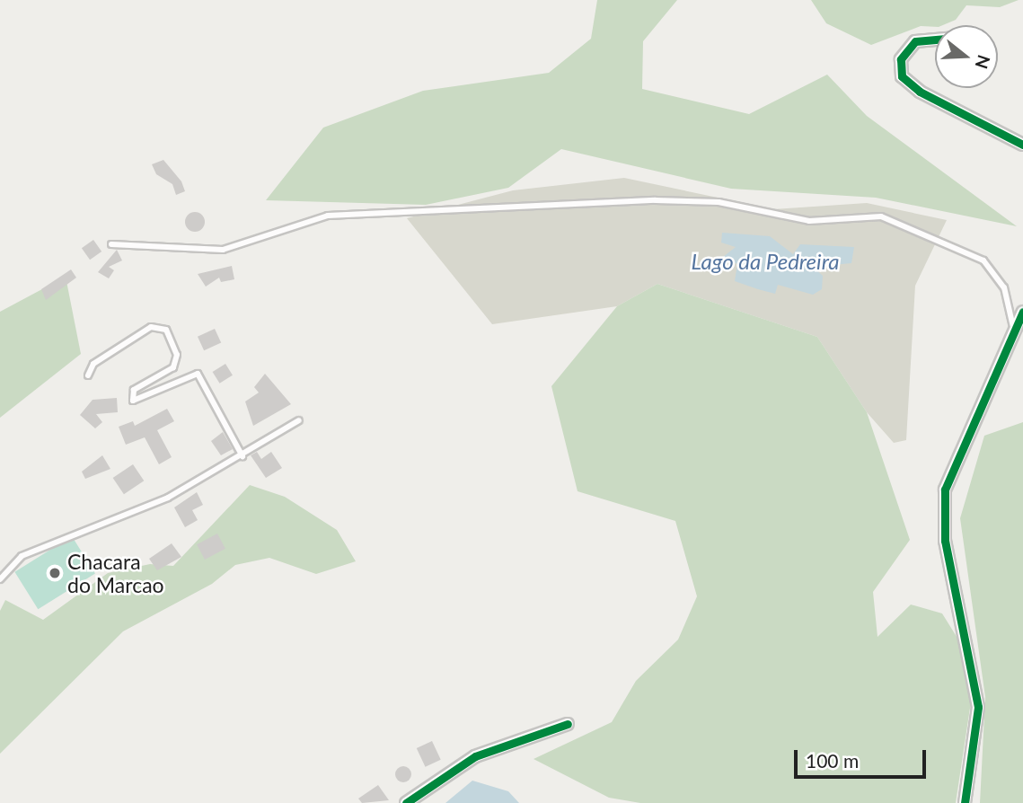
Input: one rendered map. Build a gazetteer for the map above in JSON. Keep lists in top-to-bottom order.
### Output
{
  "water": ["Lago da Pedreira"],
  "places": ["Chacara do Marcao"],
  "scale_bar": "100 m",
  "north": "right"
}
